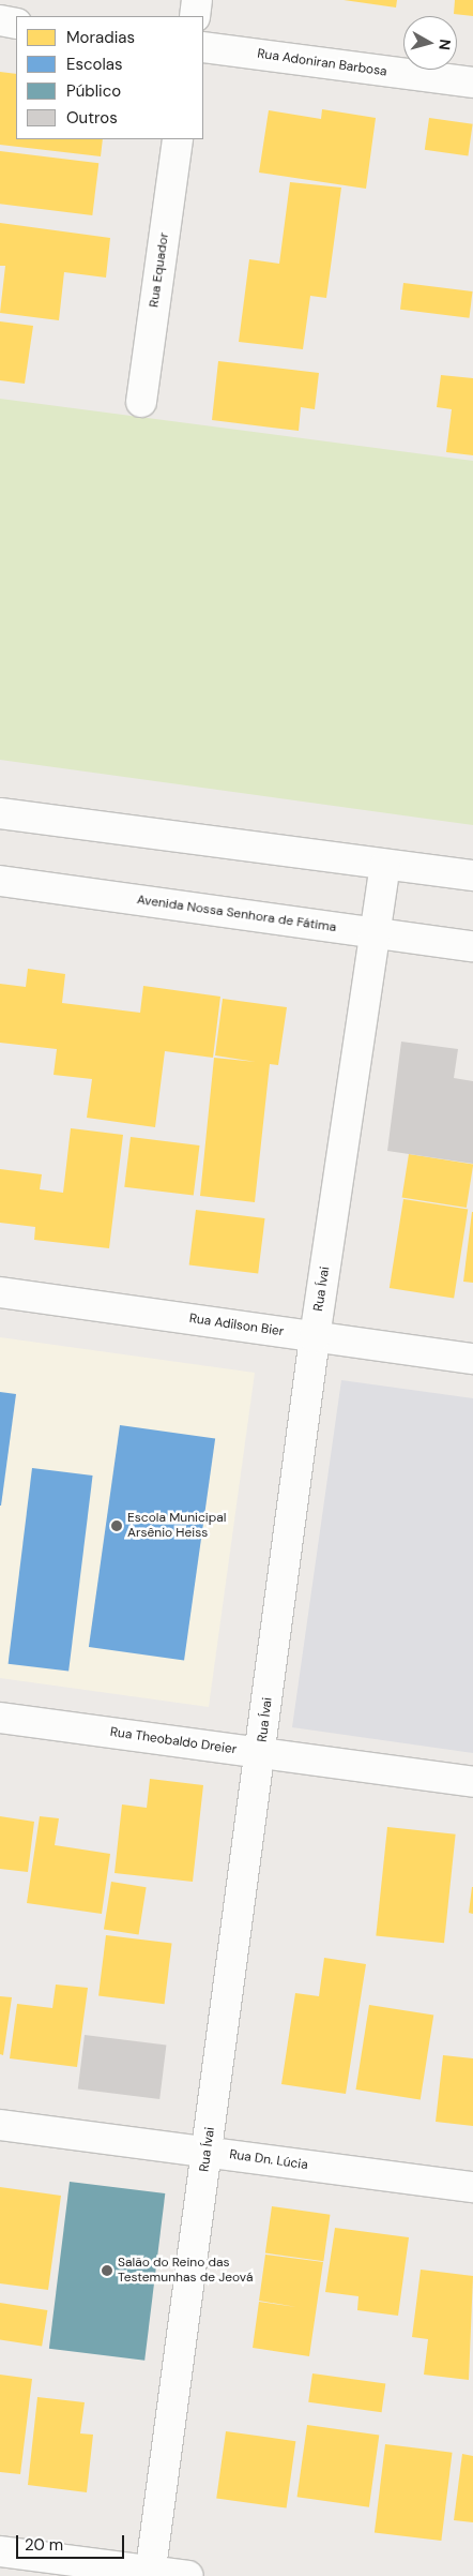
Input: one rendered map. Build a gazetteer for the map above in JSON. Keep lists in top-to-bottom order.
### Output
{
  "streets": {
    "street": [
      "Rua Adoniran Barbosa",
      "Rua Equador",
      "Avenida Nossa Senhora de Fátima",
      "Rua Ívai",
      "Rua Adilson Bier",
      "Rua Theobaldo Dreier",
      "Rua Dn. Lúcia"
    ]
  },
  "crossings": [
    ["Avenida Nossa Senhora de Fátima", "Rua Ívai"],
    ["Rua Ívai", "Rua Adilson Bier"],
    ["Rua Ívai", "Rua Theobaldo Dreier"],
    ["Rua Ívai", "Rua Dn. Lúcia"]
  ],
  "places": ["Escola Municipal Arsênio Heiss", "Salão do Reino das Testemunhas de Jeová"],
  "legend": [
    "Moradias",
    "Escolas",
    "Público",
    "Outros"
  ],
  "scale_bar": "20 m",
  "north": "right"
}
